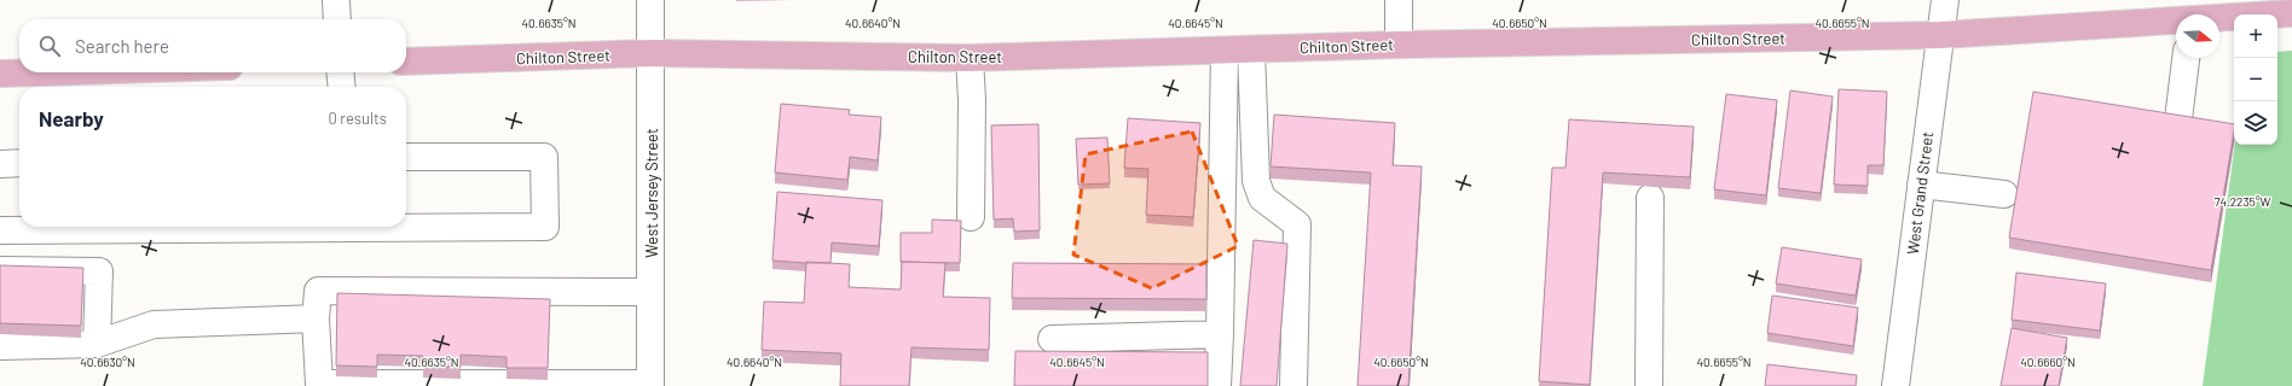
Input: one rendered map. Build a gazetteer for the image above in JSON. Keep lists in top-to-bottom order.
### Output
{
  "streets": {
    "main road": ["Chilton Street"],
    "street": ["West Jersey Street", "West Grand Street"]
  },
  "crossings": [
    ["Chilton Street", "West Jersey Street"],
    ["Chilton Street", "West Grand Street"]
  ],
  "north": "right",
  "page": {
    "map_buttons": ["+", "−"],
    "search": "Search here",
    "heading": ["Nearby", "0 results"]
  },
  "coordinates": [
    "40.6635°N",
    "40.6640°N",
    "40.6645°N",
    "40.6650°N",
    "40.6655°N",
    "74.2235°W",
    "40.6630°N",
    "40.6660°N"
  ]
}
